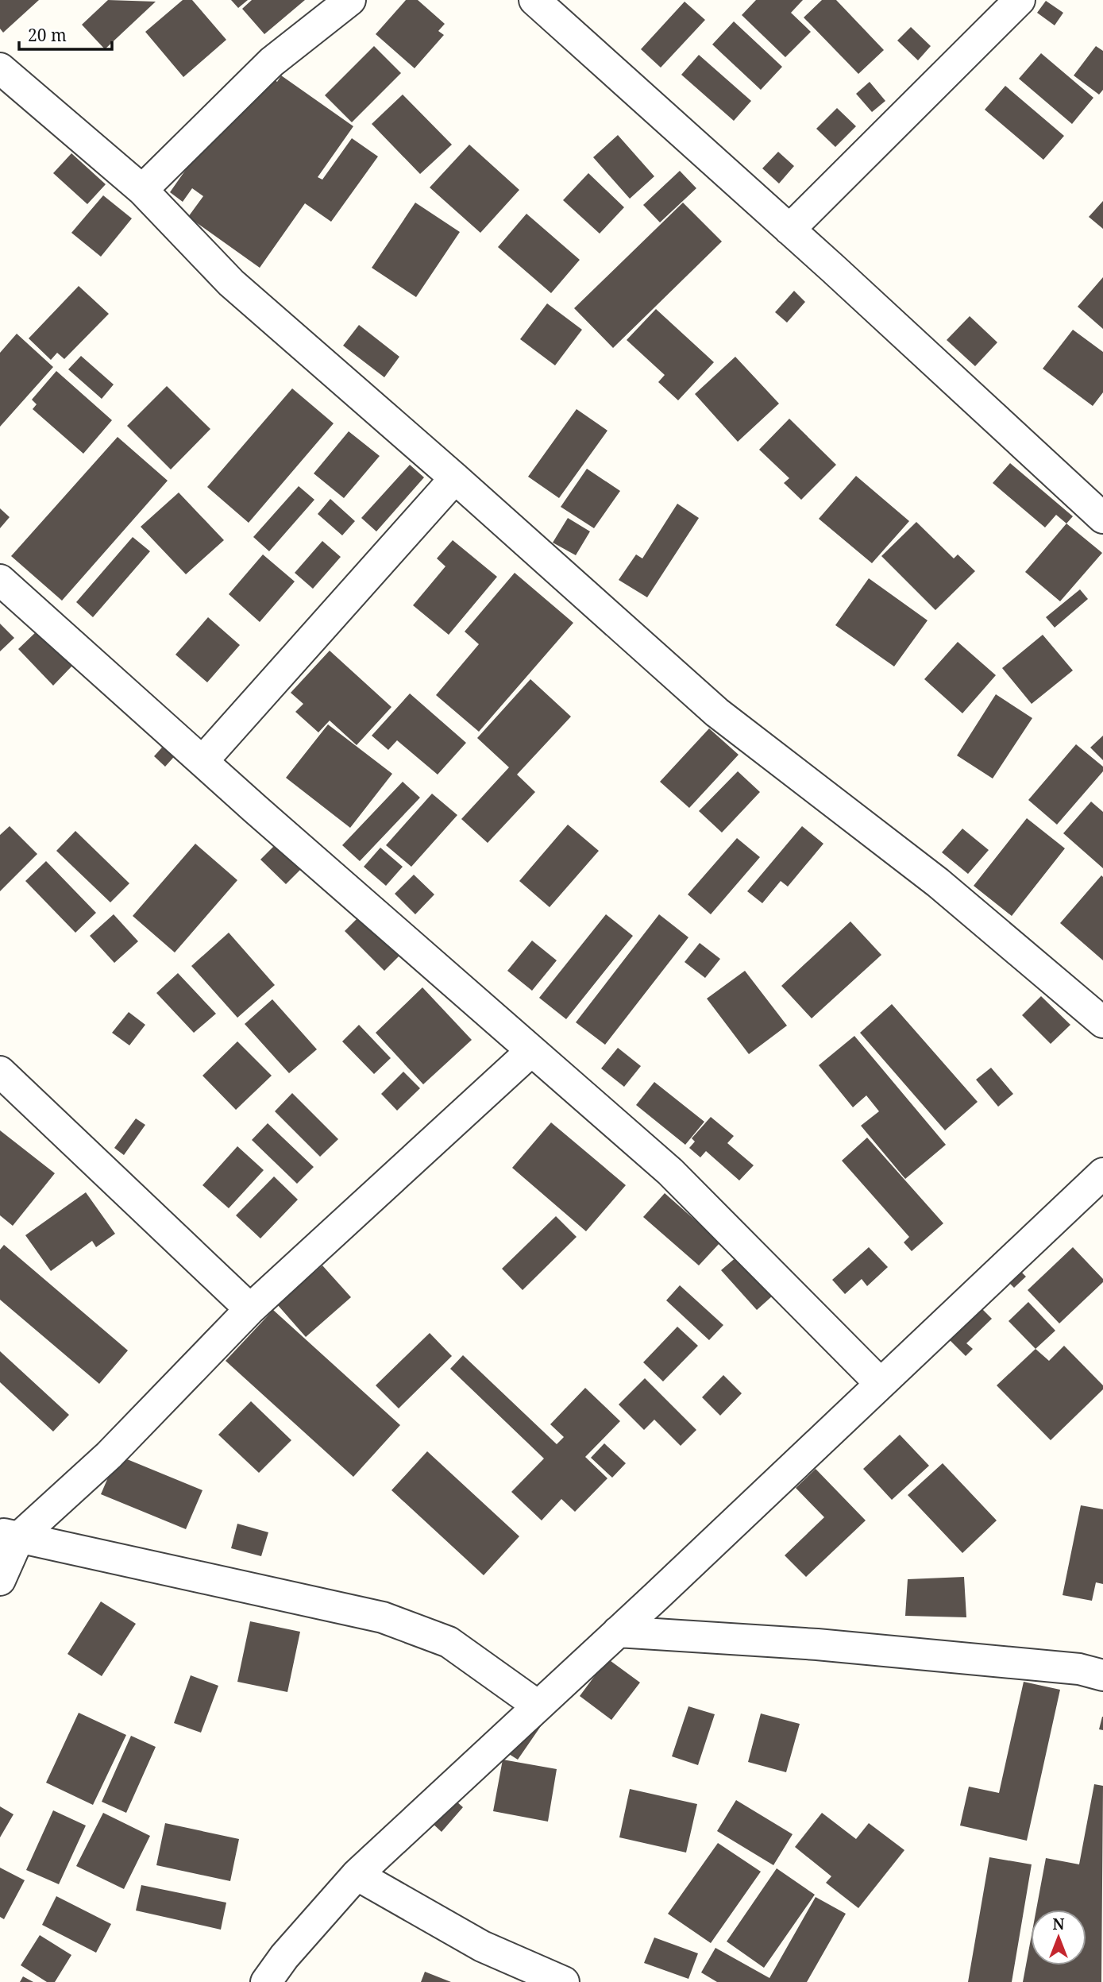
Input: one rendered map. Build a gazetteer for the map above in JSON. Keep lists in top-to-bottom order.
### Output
{
  "scale_bar": "20 m",
  "north": "top"
}
